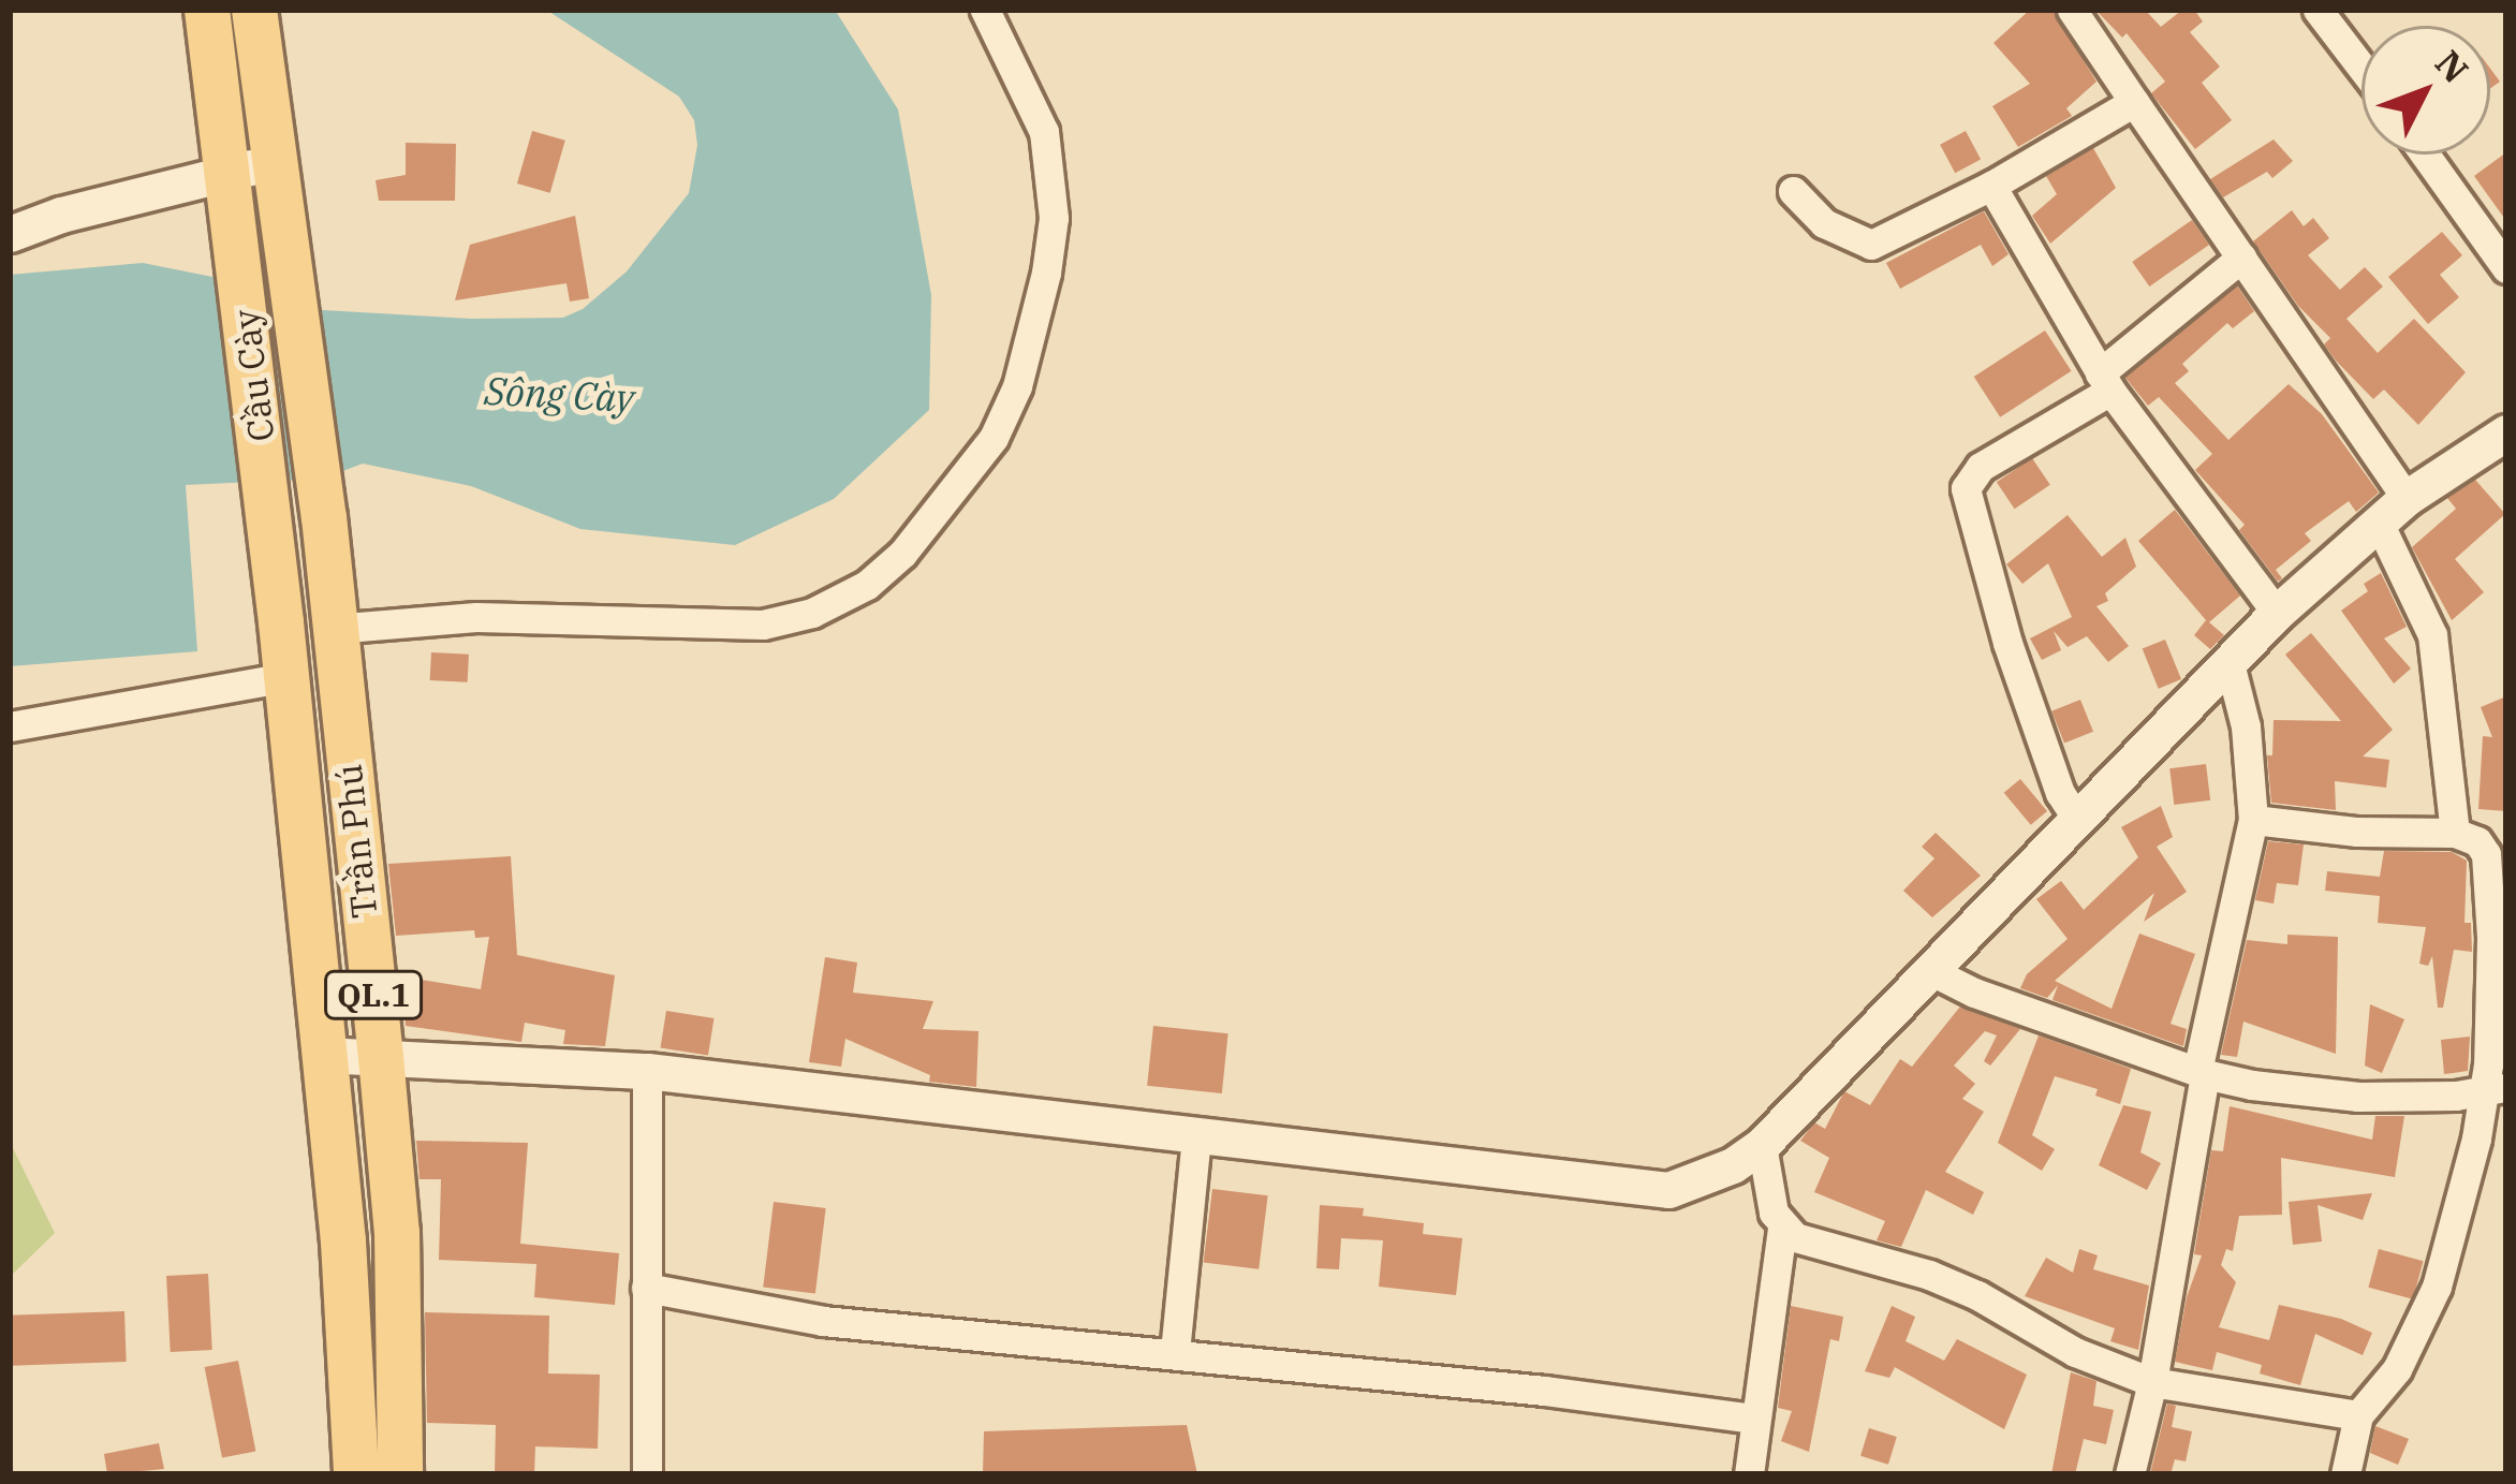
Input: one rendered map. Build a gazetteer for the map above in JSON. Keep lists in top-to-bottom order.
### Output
{
  "streets": {
    "main road": ["Cầu Cày", "Trần Phú", "QL.1"]
  },
  "crossings": [
    ["Cầu Cày", "Trần Phú"],
    ["Cầu Cày", "QL.1"]
  ],
  "water": ["Sông Cày"],
  "north": "top right"
}
